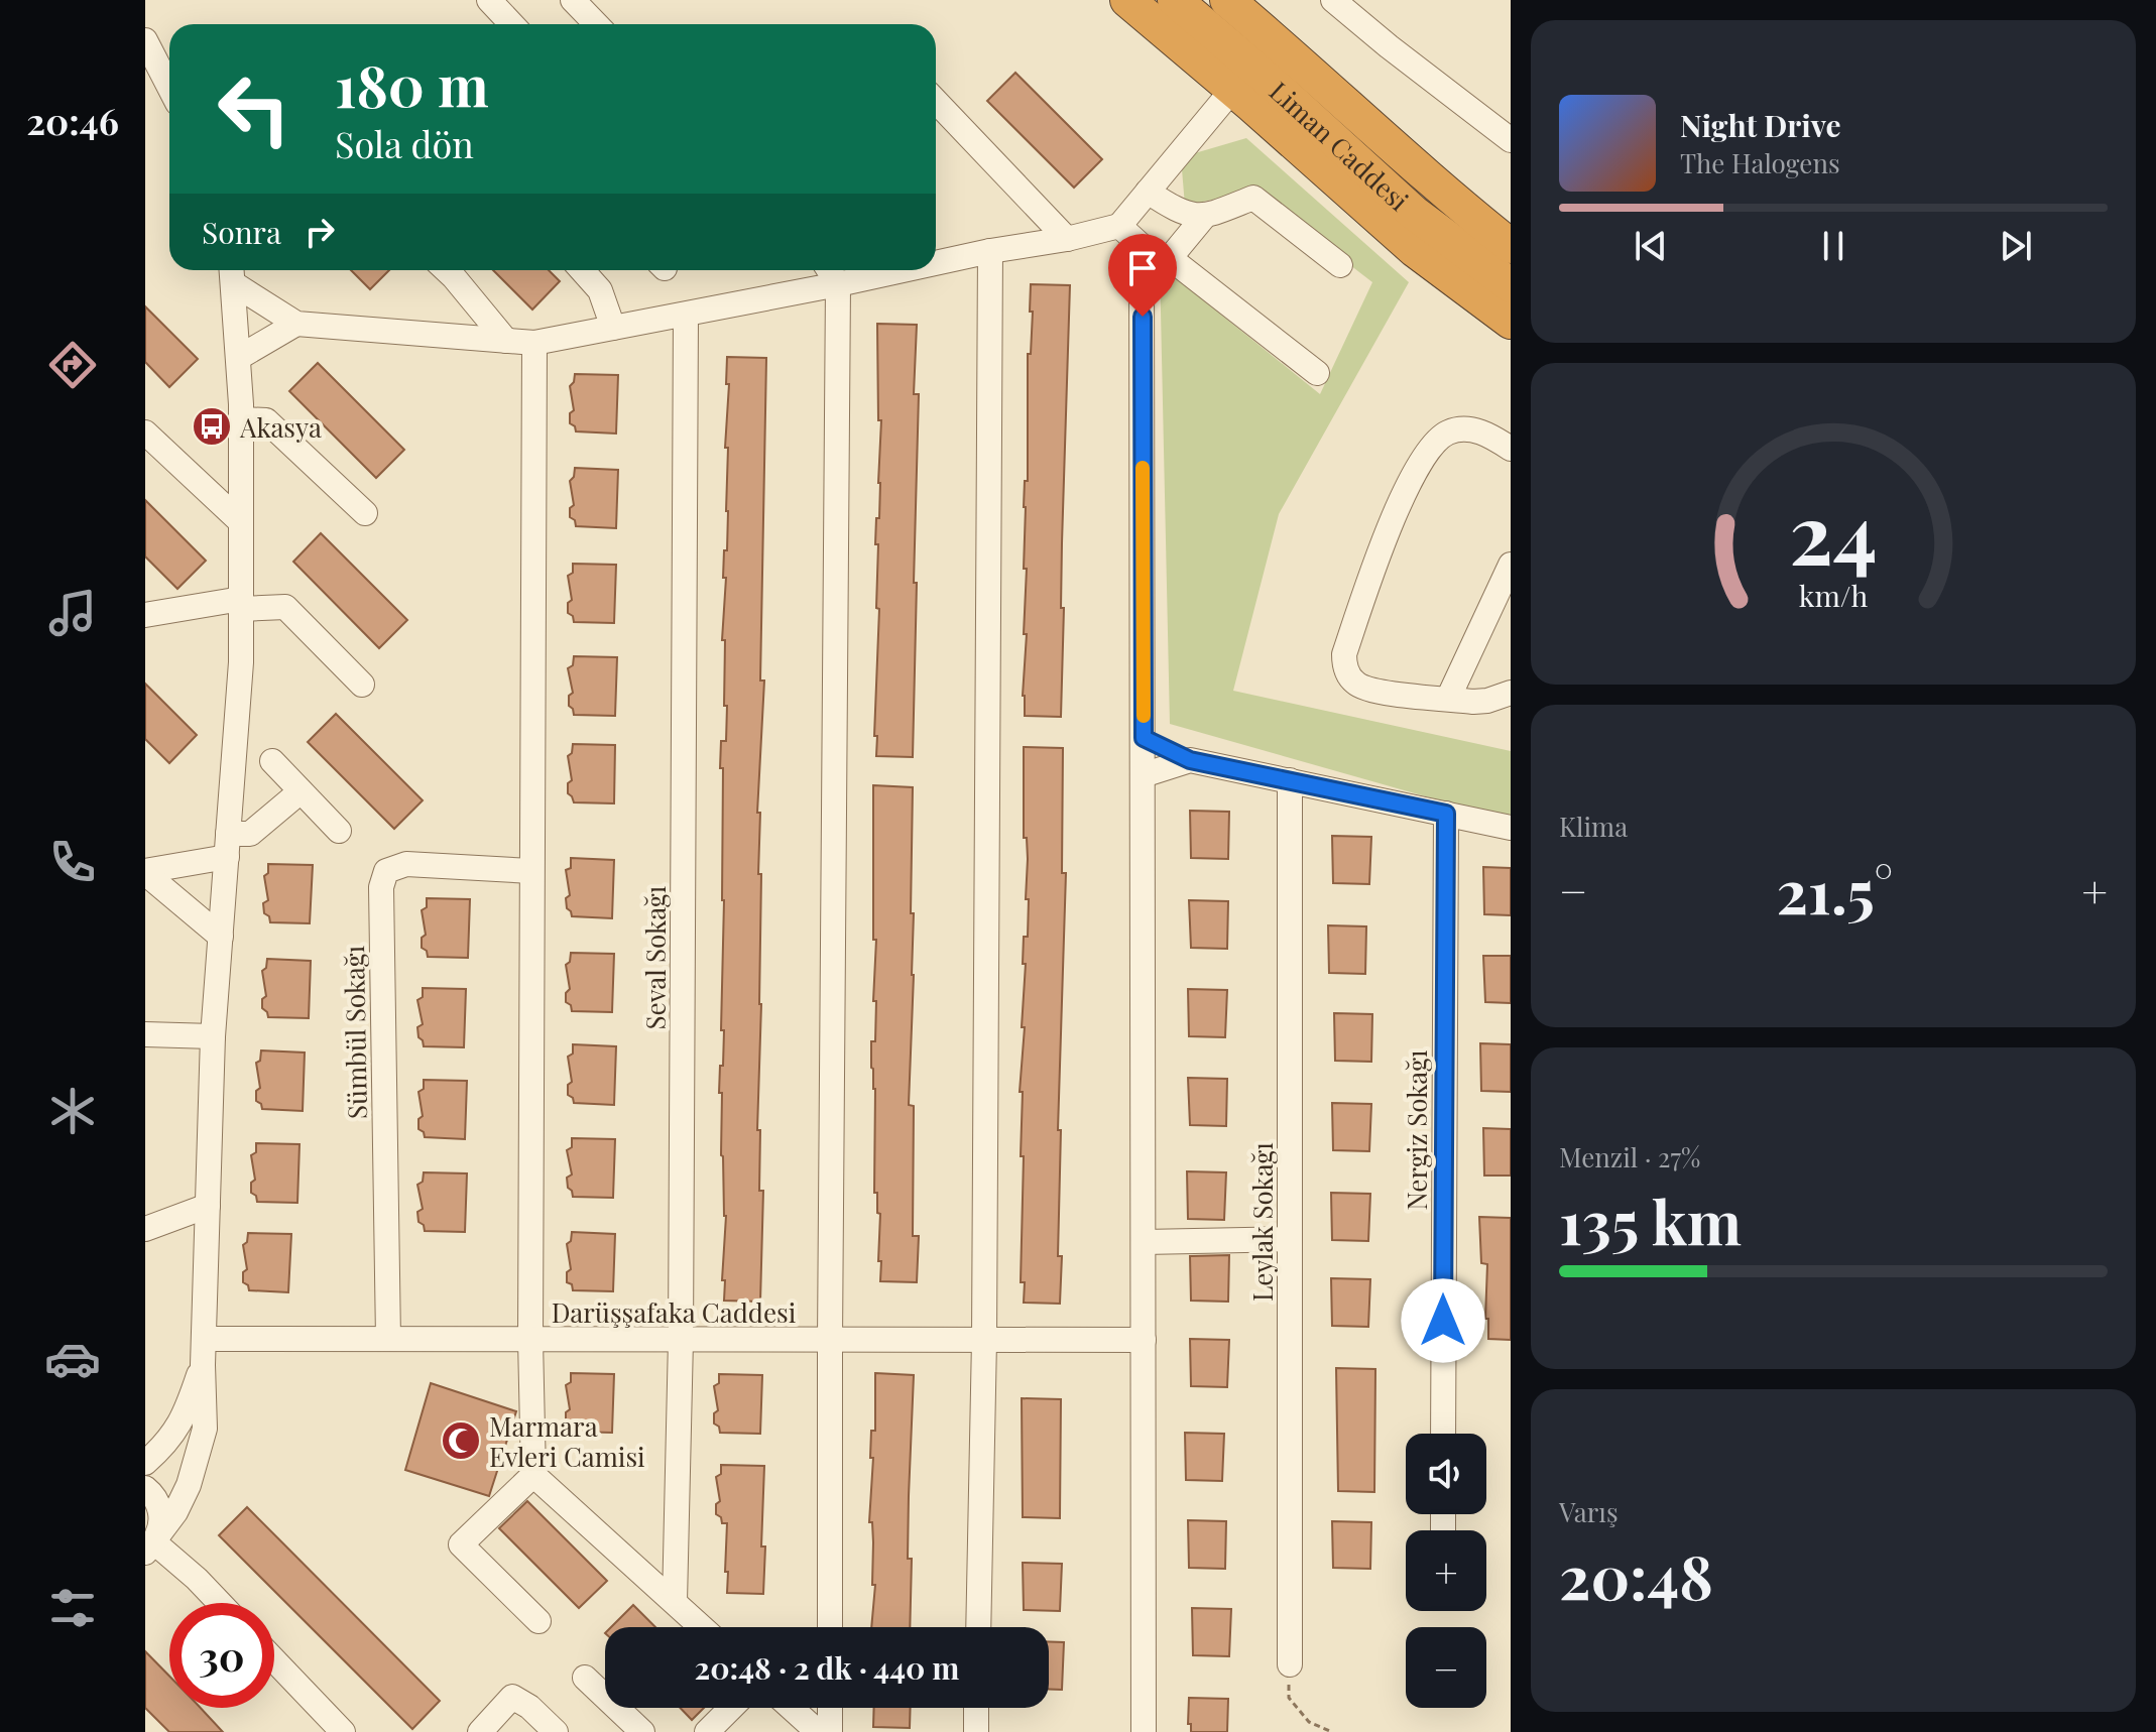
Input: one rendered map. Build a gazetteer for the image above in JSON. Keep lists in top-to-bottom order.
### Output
{
  "streets": {
    "highway": ["Liman Caddesi"],
    "street": [
      "Seval Sokağı",
      "Sümbül Sokağı",
      "Nergiz Sokağı",
      "Leylak Sokağı",
      "Darüşşafaka Caddesi"
    ]
  },
  "crossings": [
    ["Seval Sokağı", "Darüşşafaka Caddesi"],
    ["Sümbül Sokağı", "Darüşşafaka Caddesi"]
  ],
  "places": {
    "bus stop": ["Akasya"],
    "mosque": ["Marmara Evleri Camisi"]
  },
  "page": {
    "tabs": "20:46",
    "turn": ["180 m", "Sola dön"],
    "song": ["Night Drive", "The Halogens"],
    "then": "Sonra",
    "tile": [
      "Klima",
      ["Menzil · 27%", "135 km"],
      ["Varış", "20:48"]
    ],
    "heat": ["−", "21.5°", "+"],
    "map_buttons": ["+", "−"],
    "limit": "30",
    "trip": "20:48 · 2 dk · 440 m",
    "gauge": ["24", "km/h"]
  }
}
